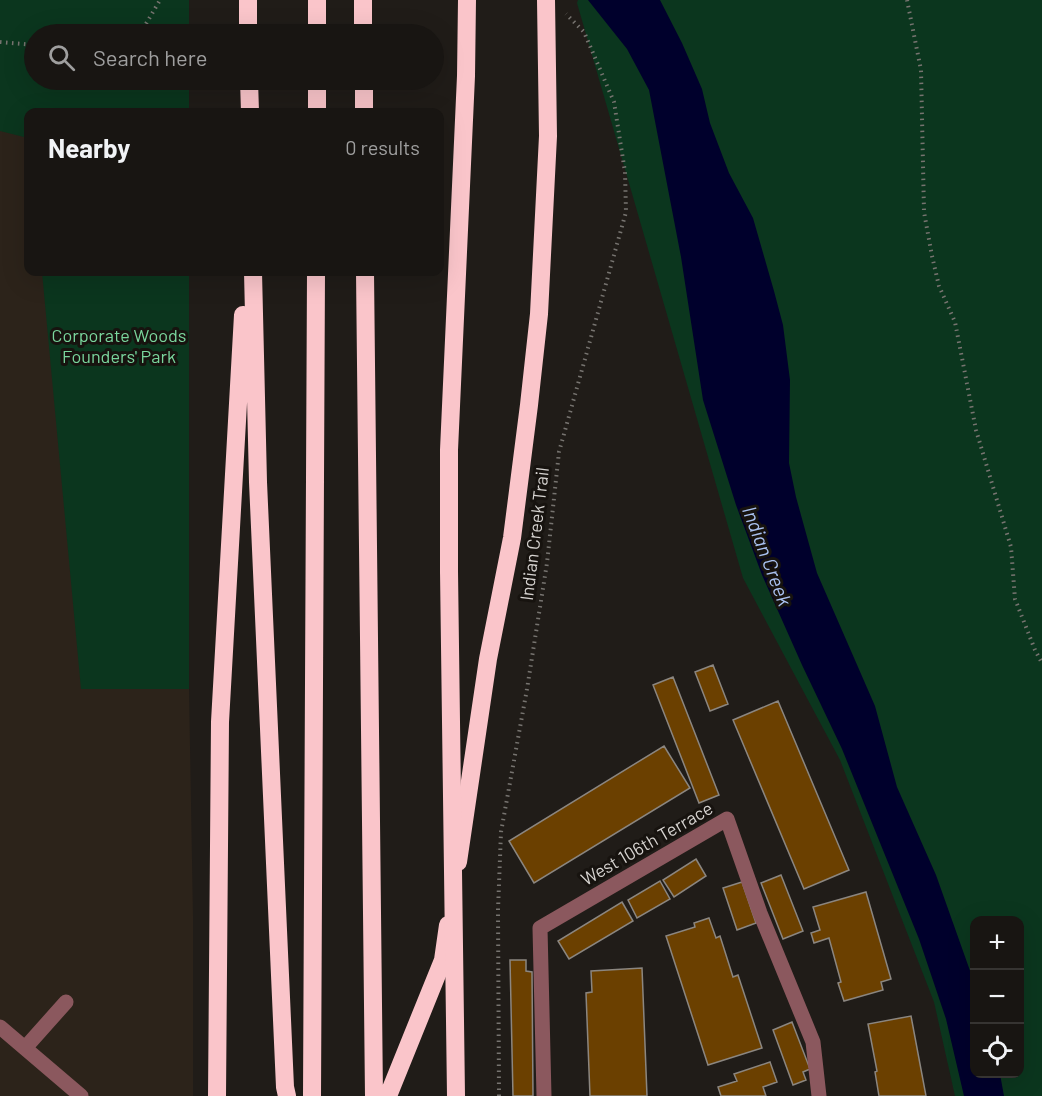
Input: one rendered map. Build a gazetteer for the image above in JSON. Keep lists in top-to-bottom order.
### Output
{
  "streets": {
    "street": ["West 106th Terrace"],
    "path": ["Indian Creek Trail"]
  },
  "water": ["Indian Creek"],
  "parks": ["Corporate Woods Founders' Park"],
  "page": {
    "search": "Search here",
    "heading": ["Nearby", "0 results"],
    "map_buttons": ["+", "−"]
  }
}
